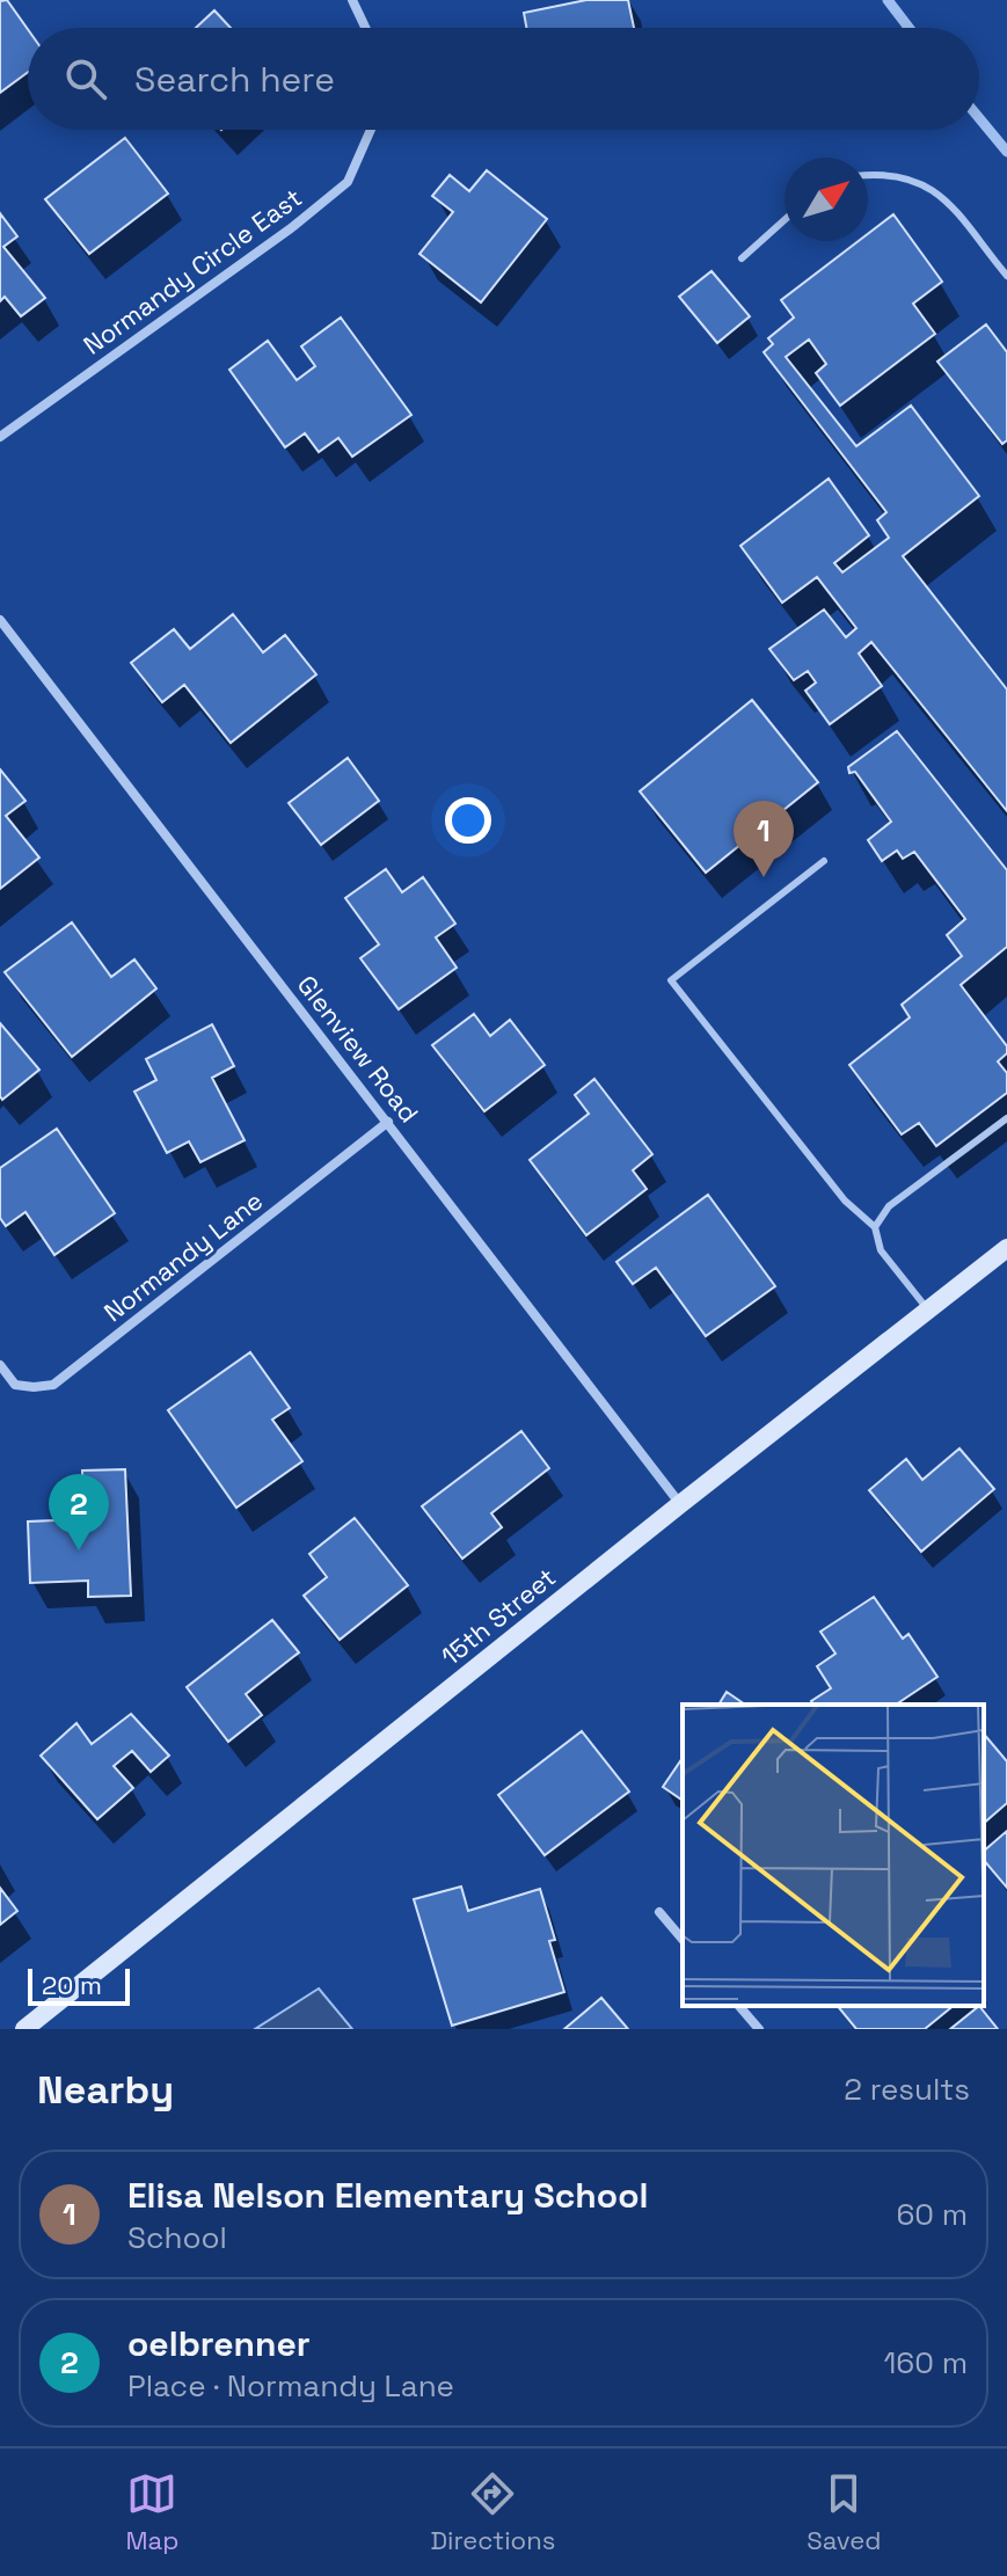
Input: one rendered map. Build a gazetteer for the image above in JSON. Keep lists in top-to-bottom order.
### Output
{
  "streets": {
    "street": [
      "Normandy Circle East",
      "Glenview Road",
      "Normandy Lane",
      "15th Street"
    ]
  },
  "crossings": [
    ["Glenview Road", "Normandy Lane"],
    ["Glenview Road", "15th Street"]
  ],
  "scale_bar": "20 m",
  "north": "top right",
  "page": {
    "search": "Search here",
    "pins": ["1", "2"],
    "scale": "20 m",
    "heading": ["Nearby", "2 results"],
    "list": [
      {
        "mark": "1",
        "name": "Elisa Nelson Elementary School",
        "note": "School",
        "value": "60 m"
      },
      {
        "mark": "2",
        "name": "oelbrenner",
        "note": "Place · Normandy Lane",
        "value": "160 m"
      }
    ],
    "nav": ["Map", "Directions", "Saved"]
  }
}
